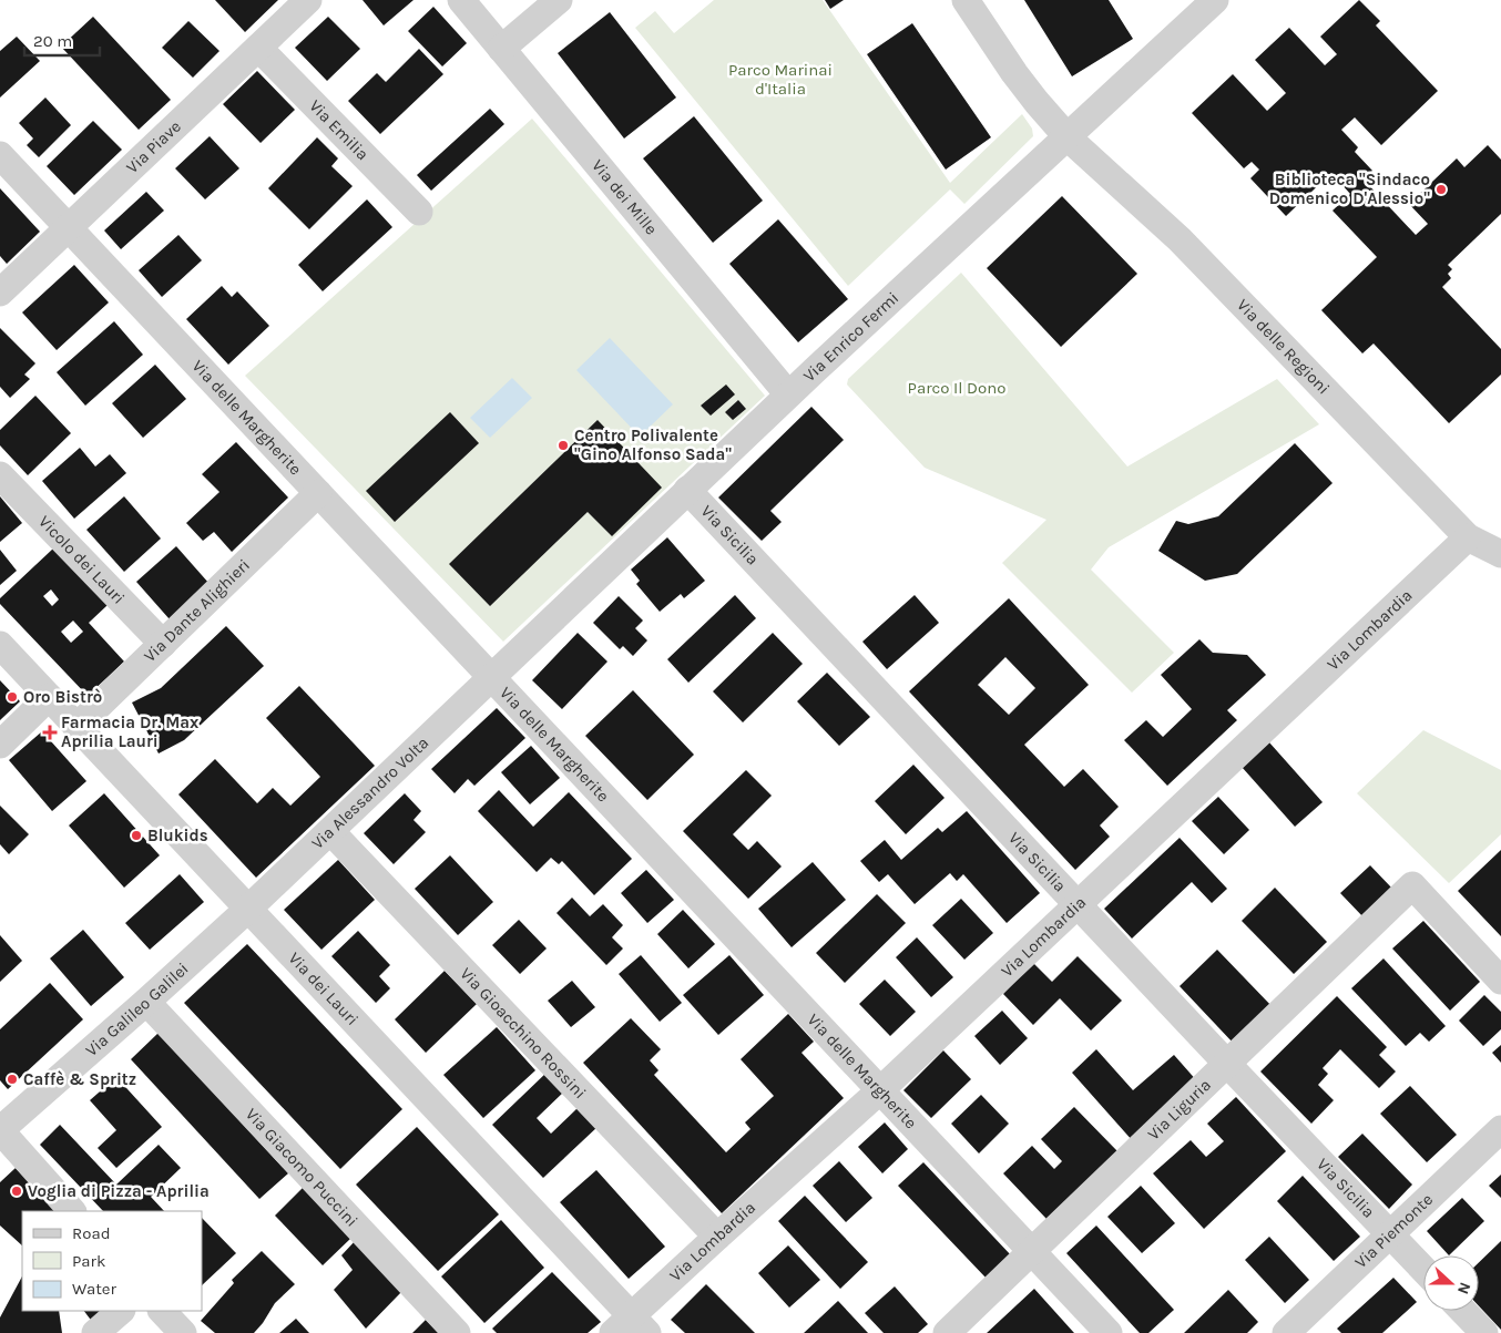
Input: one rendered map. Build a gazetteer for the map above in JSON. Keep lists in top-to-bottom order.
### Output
{
  "streets": {
    "street": [
      "Via Emilia",
      "Via Piave",
      "Via dei Mille",
      "Via Enrico Fermi",
      "Via delle Regioni",
      "Via delle Margherite",
      "Via Sicilia",
      "Vicolo dei Lauri",
      "Via Dante Alighieri",
      "Via Lombardia",
      "Via Alessandro Volta",
      "Via dei Lauri",
      "Via Galileo Galilei",
      "Via Gioacchino Rossini",
      "Via Liguria",
      "Via Giacomo Puccini",
      "Via Piemonte"
    ]
  },
  "crossings": [
    ["Via Emilia", "Via Piave"],
    ["Via Piave", "Via delle Margherite"],
    ["Via dei Mille", "Via Enrico Fermi"],
    ["Via Enrico Fermi", "Via delle Regioni"],
    ["Via Enrico Fermi", "Via delle Margherite"],
    ["Via Enrico Fermi", "Via Sicilia"],
    ["Via Enrico Fermi", "Via Alessandro Volta"],
    ["Via delle Regioni", "Via Lombardia"],
    ["Via delle Margherite", "Via Dante Alighieri"],
    ["Via delle Margherite", "Via Lombardia"],
    ["Via delle Margherite", "Via Alessandro Volta"],
    ["Via delle Margherite", "Via Liguria"],
    ["Via Sicilia", "Via Lombardia"],
    ["Via Sicilia", "Via Liguria"],
    ["Via Sicilia", "Via Piemonte"],
    ["Vicolo dei Lauri", "Via Dante Alighieri"],
    ["Via Dante Alighieri", "Via dei Lauri"],
    ["Via Lombardia", "Via dei Lauri"],
    ["Via Lombardia", "Via Gioacchino Rossini"],
    ["Via Alessandro Volta", "Via dei Lauri"],
    ["Via Alessandro Volta", "Via Galileo Galilei"],
    ["Via Alessandro Volta", "Via Gioacchino Rossini"],
    ["Via dei Lauri", "Via Galileo Galilei"],
    ["Via Galileo Galilei", "Via Giacomo Puccini"]
  ],
  "parks": ["Parco Marinai d'Italia", "Parco Il Dono"],
  "places": {
    "other": [
      "Biblioteca \"Sindaco Domenico D'Alessio\"",
      "Centro Polivalente \"Gino Alfonso Sada\"",
      "Oro Bistrò",
      "Blukids",
      "Caffè & Spritz",
      "Voglia di Pizza - Aprilia"
    ],
    "health": ["Farmacia Dr. Max Aprilia Lauri"]
  },
  "legend": ["Road", "Park", "Water"],
  "scale_bar": "20 m",
  "north": "right"
}
